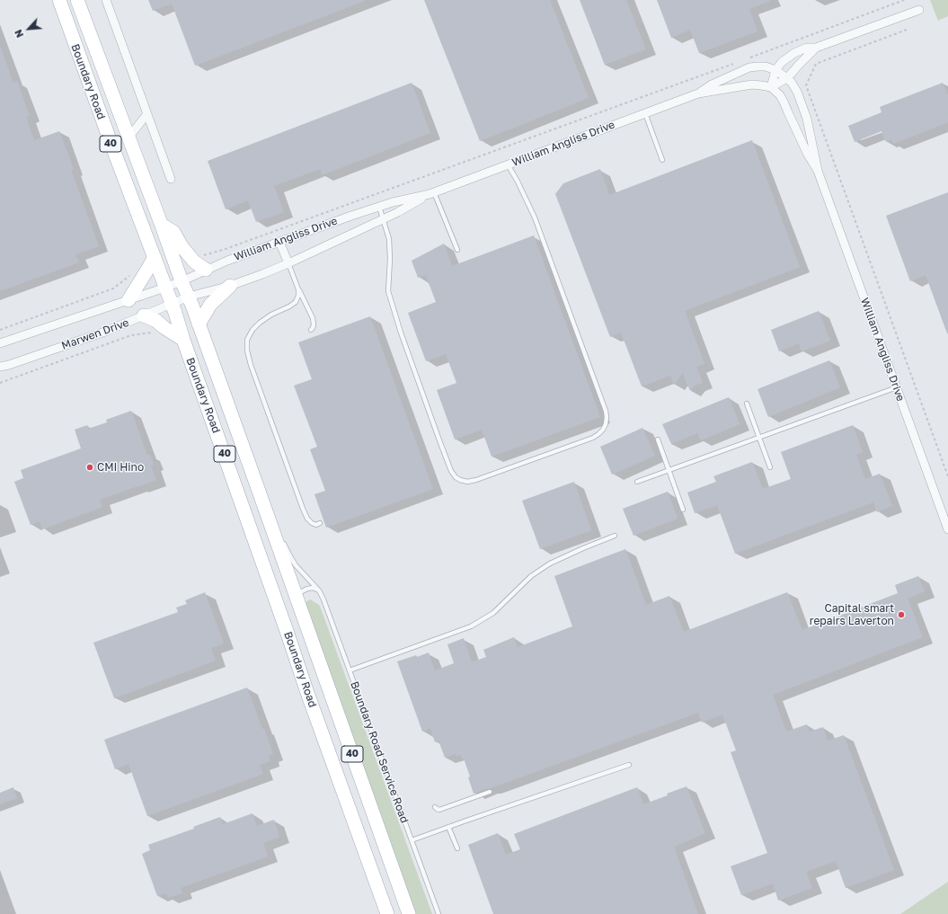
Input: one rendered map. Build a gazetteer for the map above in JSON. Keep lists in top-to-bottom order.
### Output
{
  "streets": {
    "main road": ["Boundary Road", "40"],
    "street": ["William Angliss Drive", "Marwen Drive"],
    "lane": ["Boundary Road Service Road"]
  },
  "crossings": [
    ["Boundary Road", "William Angliss Drive"],
    ["Boundary Road", "Marwen Drive"],
    ["William Angliss Drive", "Marwen Drive"]
  ],
  "places": ["CMI Hino", "Capital smart repairs Laverton"],
  "north": "bottom left"
}
